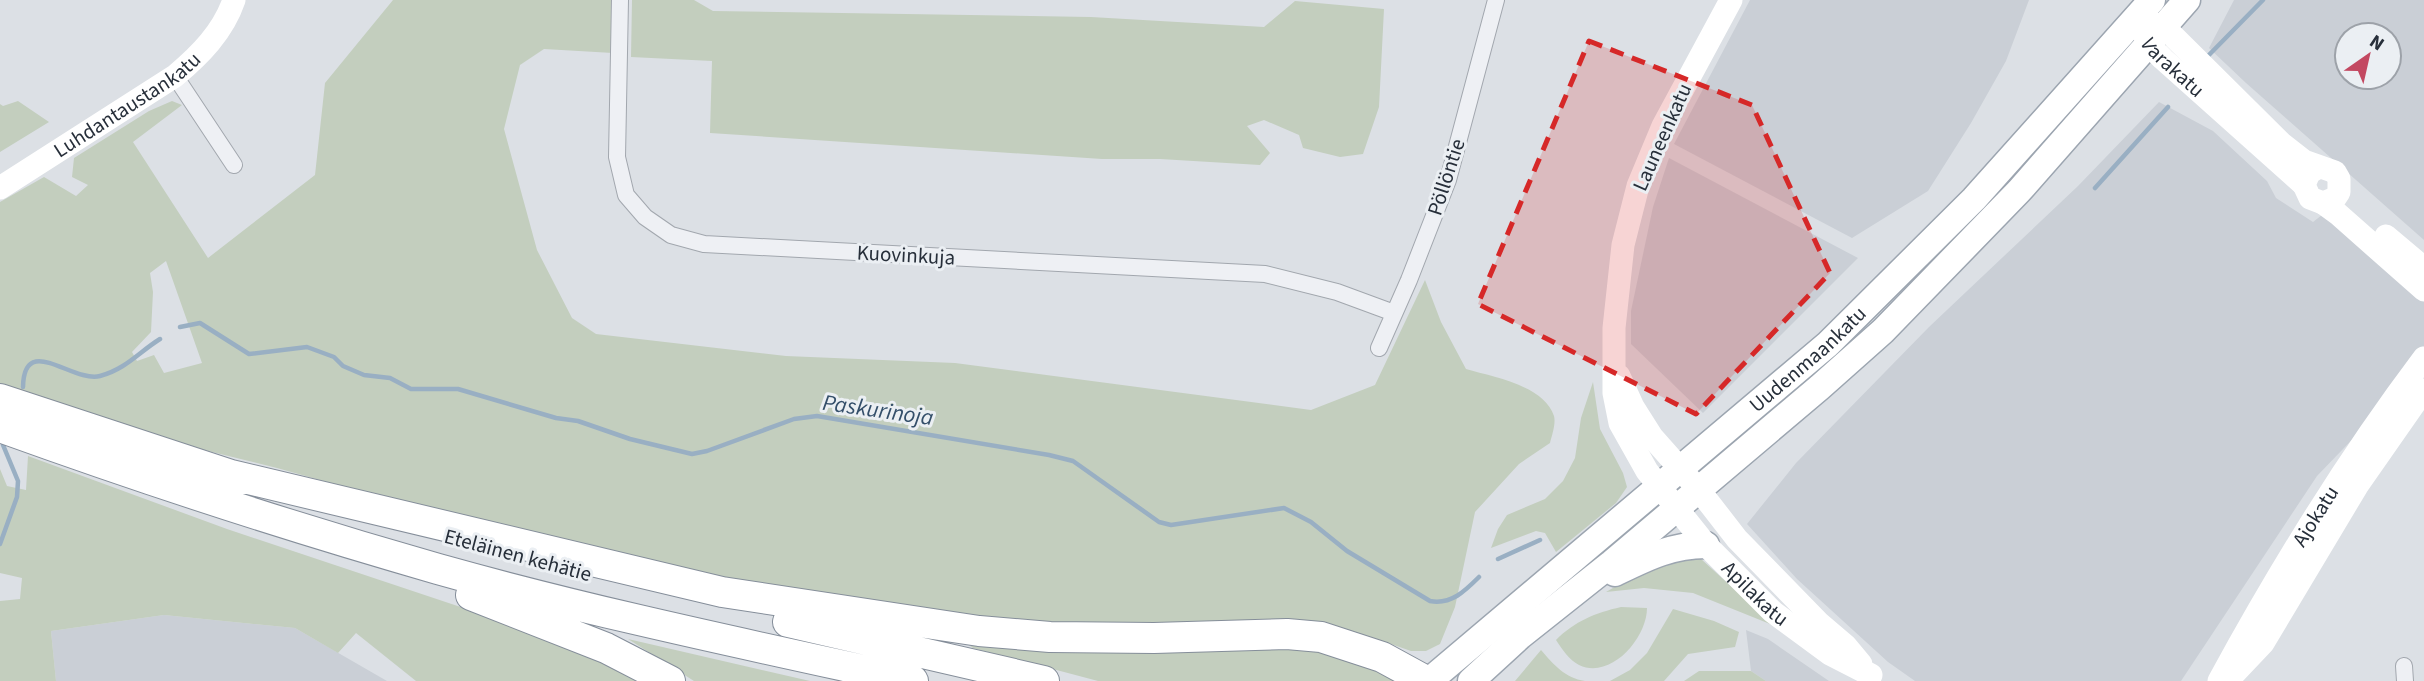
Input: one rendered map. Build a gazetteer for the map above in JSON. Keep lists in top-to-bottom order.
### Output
{
  "streets": {
    "highway": ["Eteläinen kehätie"],
    "main road": ["Uudenmaankatu"],
    "street": [
      "Varakatu",
      "Luhdantaustankatu",
      "Launeenkatu",
      "Pöllöntie",
      "Kuovinkuja",
      "Ajokatu",
      "Apilakatu"
    ]
  },
  "crossings": [
    ["Varakatu", "Uudenmaankatu"],
    ["Launeenkatu", "Uudenmaankatu"],
    ["Launeenkatu", "Apilakatu"],
    ["Pöllöntie", "Kuovinkuja"],
    ["Uudenmaankatu", "Apilakatu"]
  ],
  "water": ["Paskurinoja"],
  "north": "top right"
}
